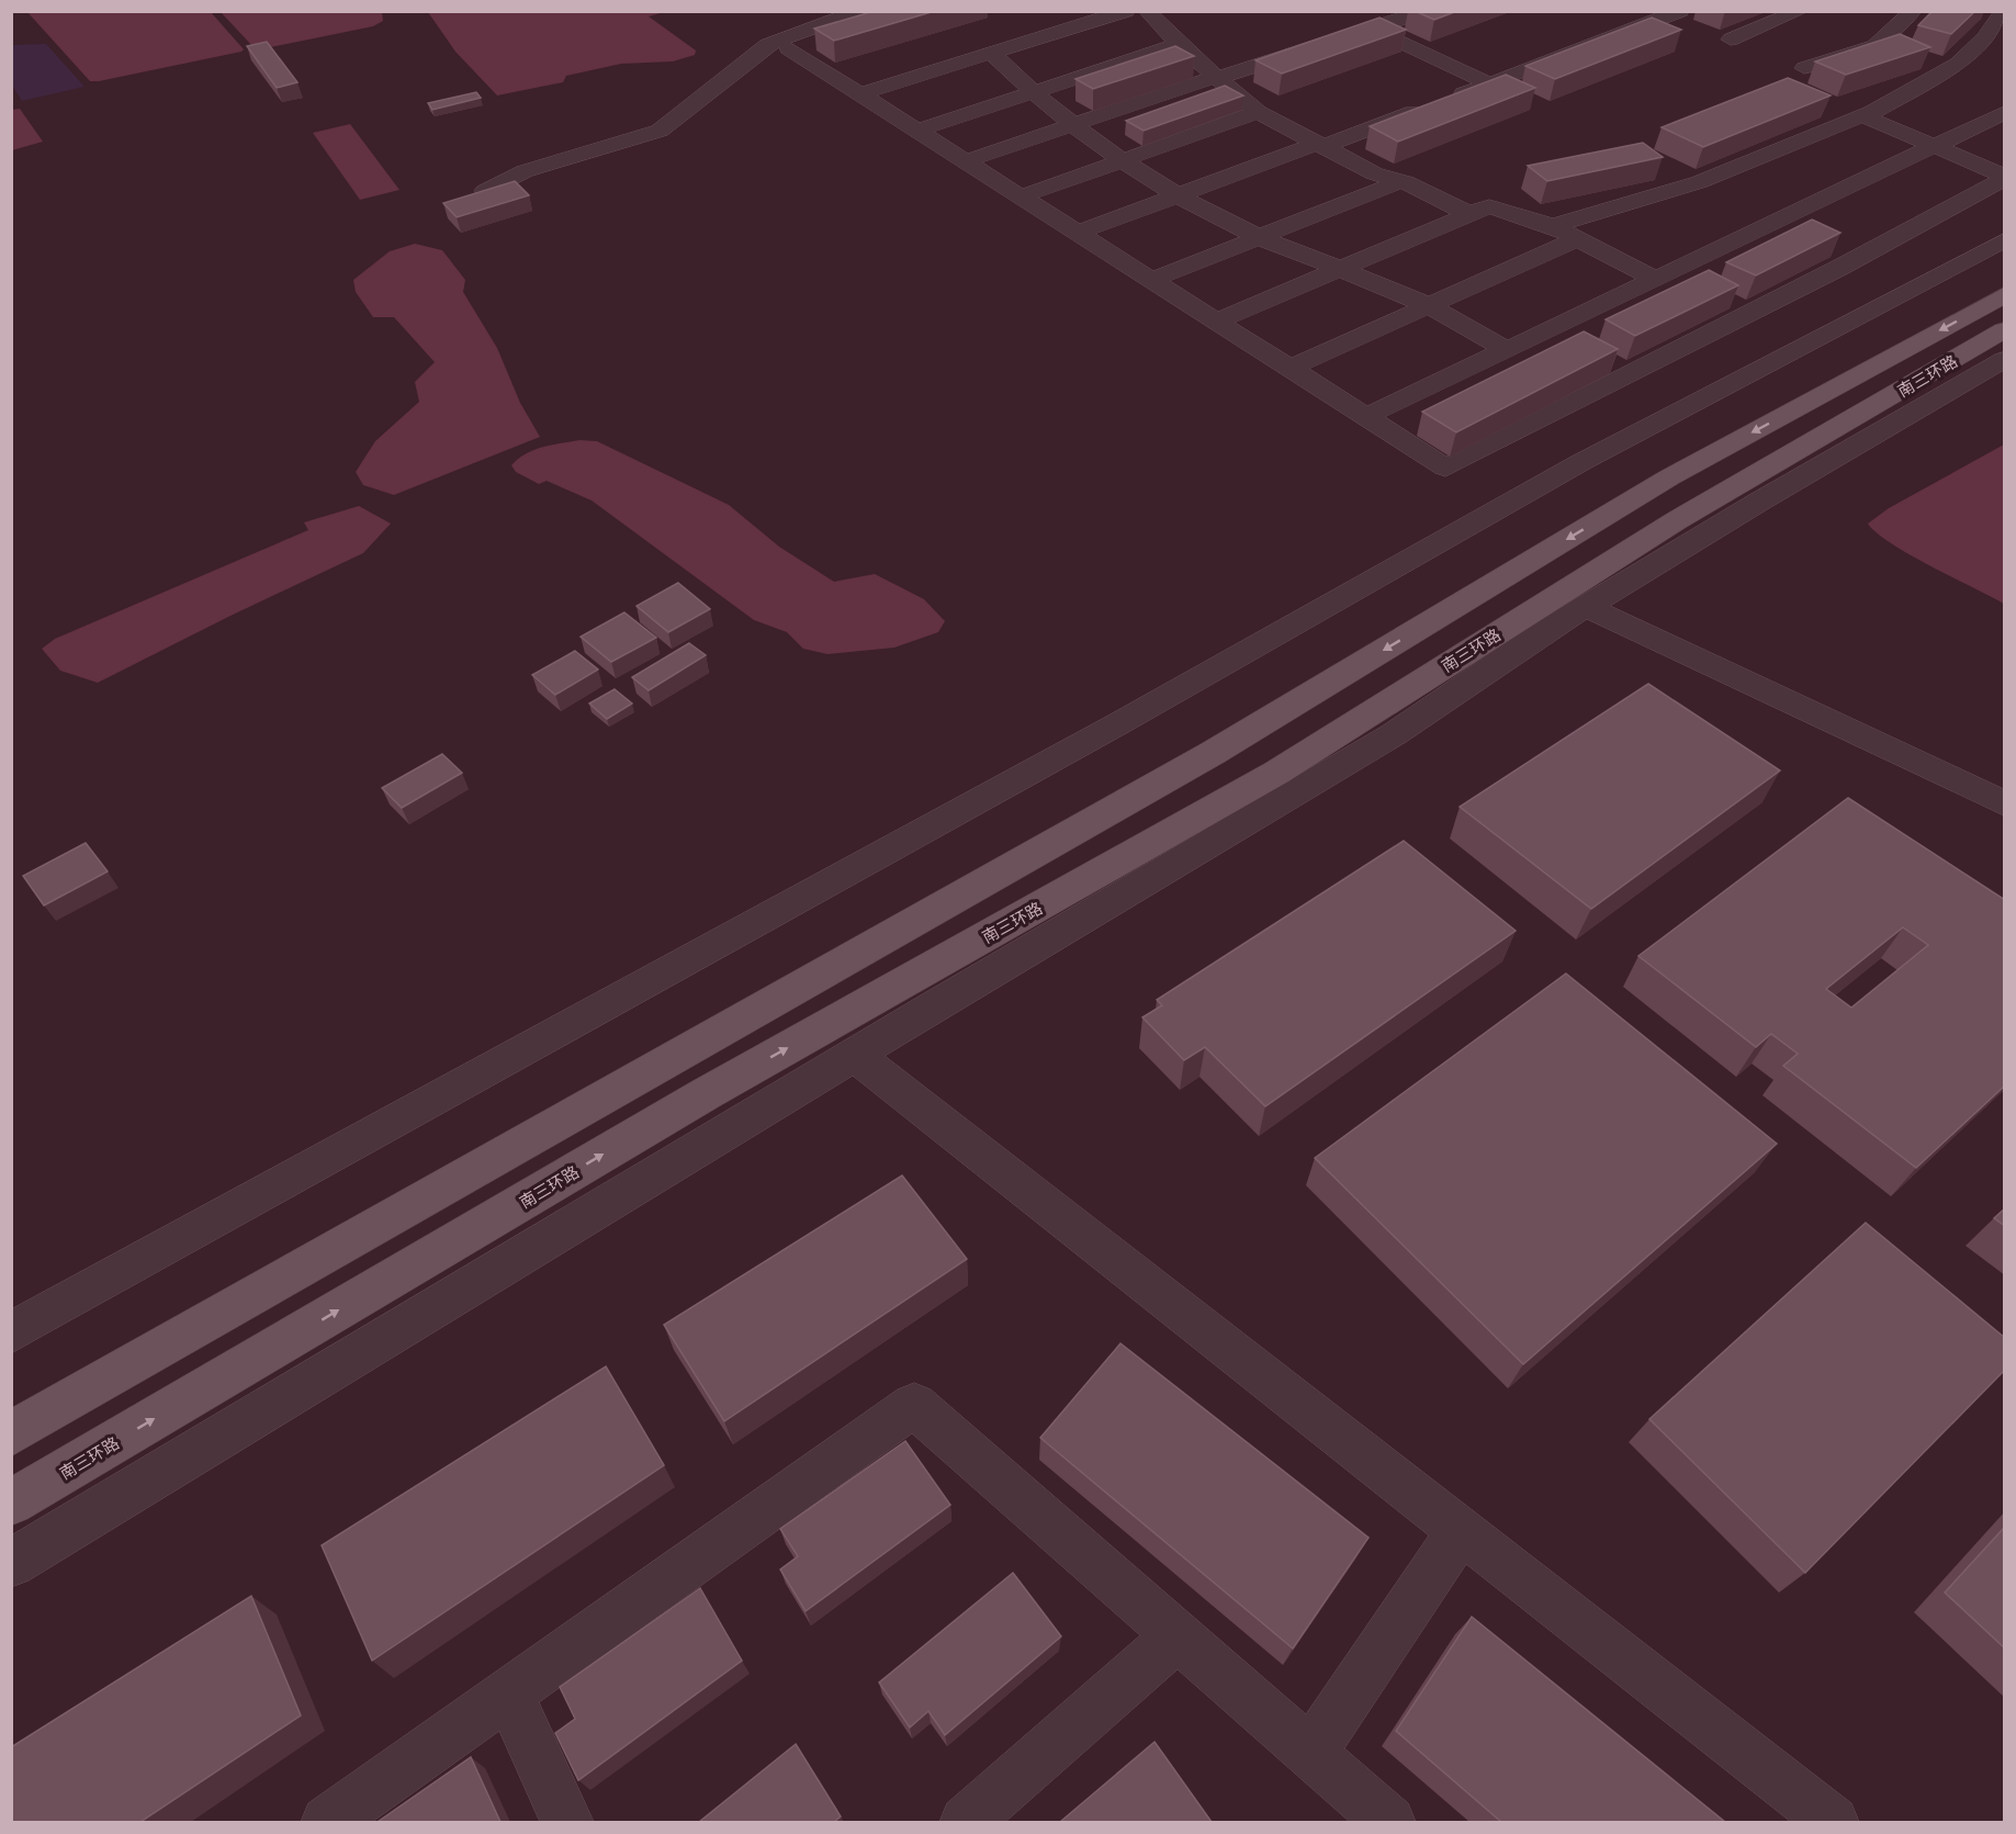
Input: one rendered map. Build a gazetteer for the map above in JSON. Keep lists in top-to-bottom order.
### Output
{
  "streets": {
    "main road": ["南三环路"]
  }
}
